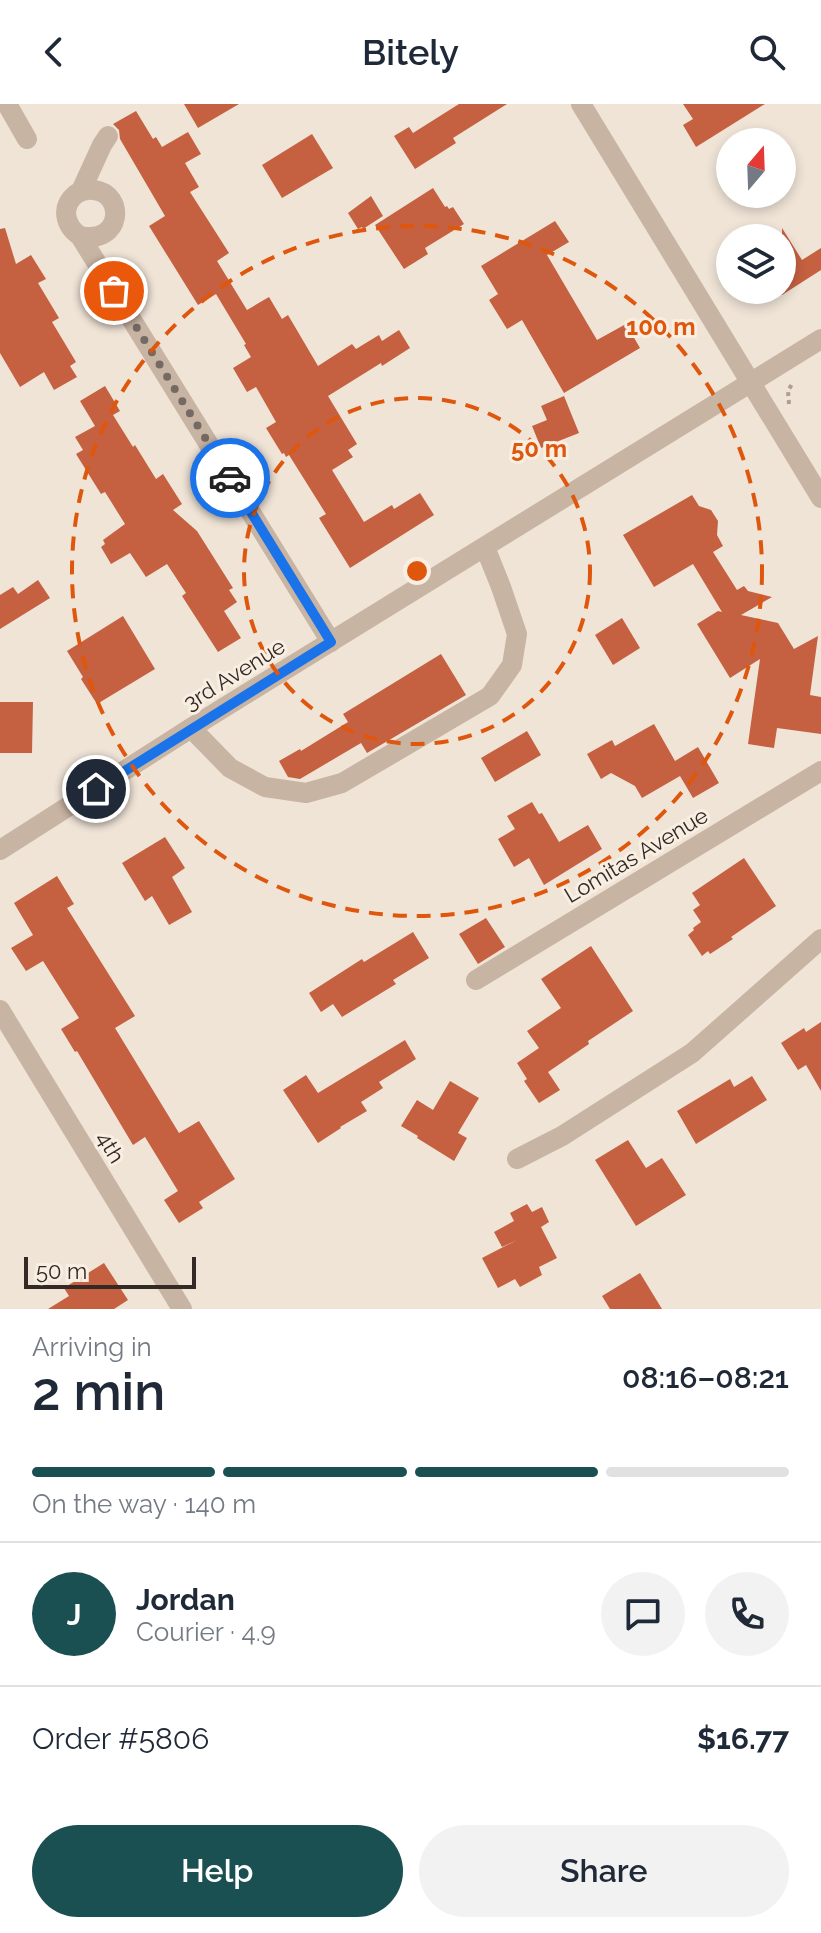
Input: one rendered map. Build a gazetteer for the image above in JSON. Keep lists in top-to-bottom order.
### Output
{
  "streets": {
    "street": ["3rd Avenue", "Lomitas Avenue", "4th"]
  },
  "scale_bar": "50 m",
  "north": "top",
  "page": {
    "header": "Bitely",
    "scale": "50 m",
    "heading": ["2 min", "Arriving in", "08:16–08:21"],
    "panel": [
      "Jordan",
      "Courier · 4.9",
      "Order #5806",
      "$16.77"
    ],
    "bar": "On the way · 140 m",
    "round": "J",
    "buttons": ["Help", "Share"]
  },
  "rings": ["100 m", "50 m"]
}
